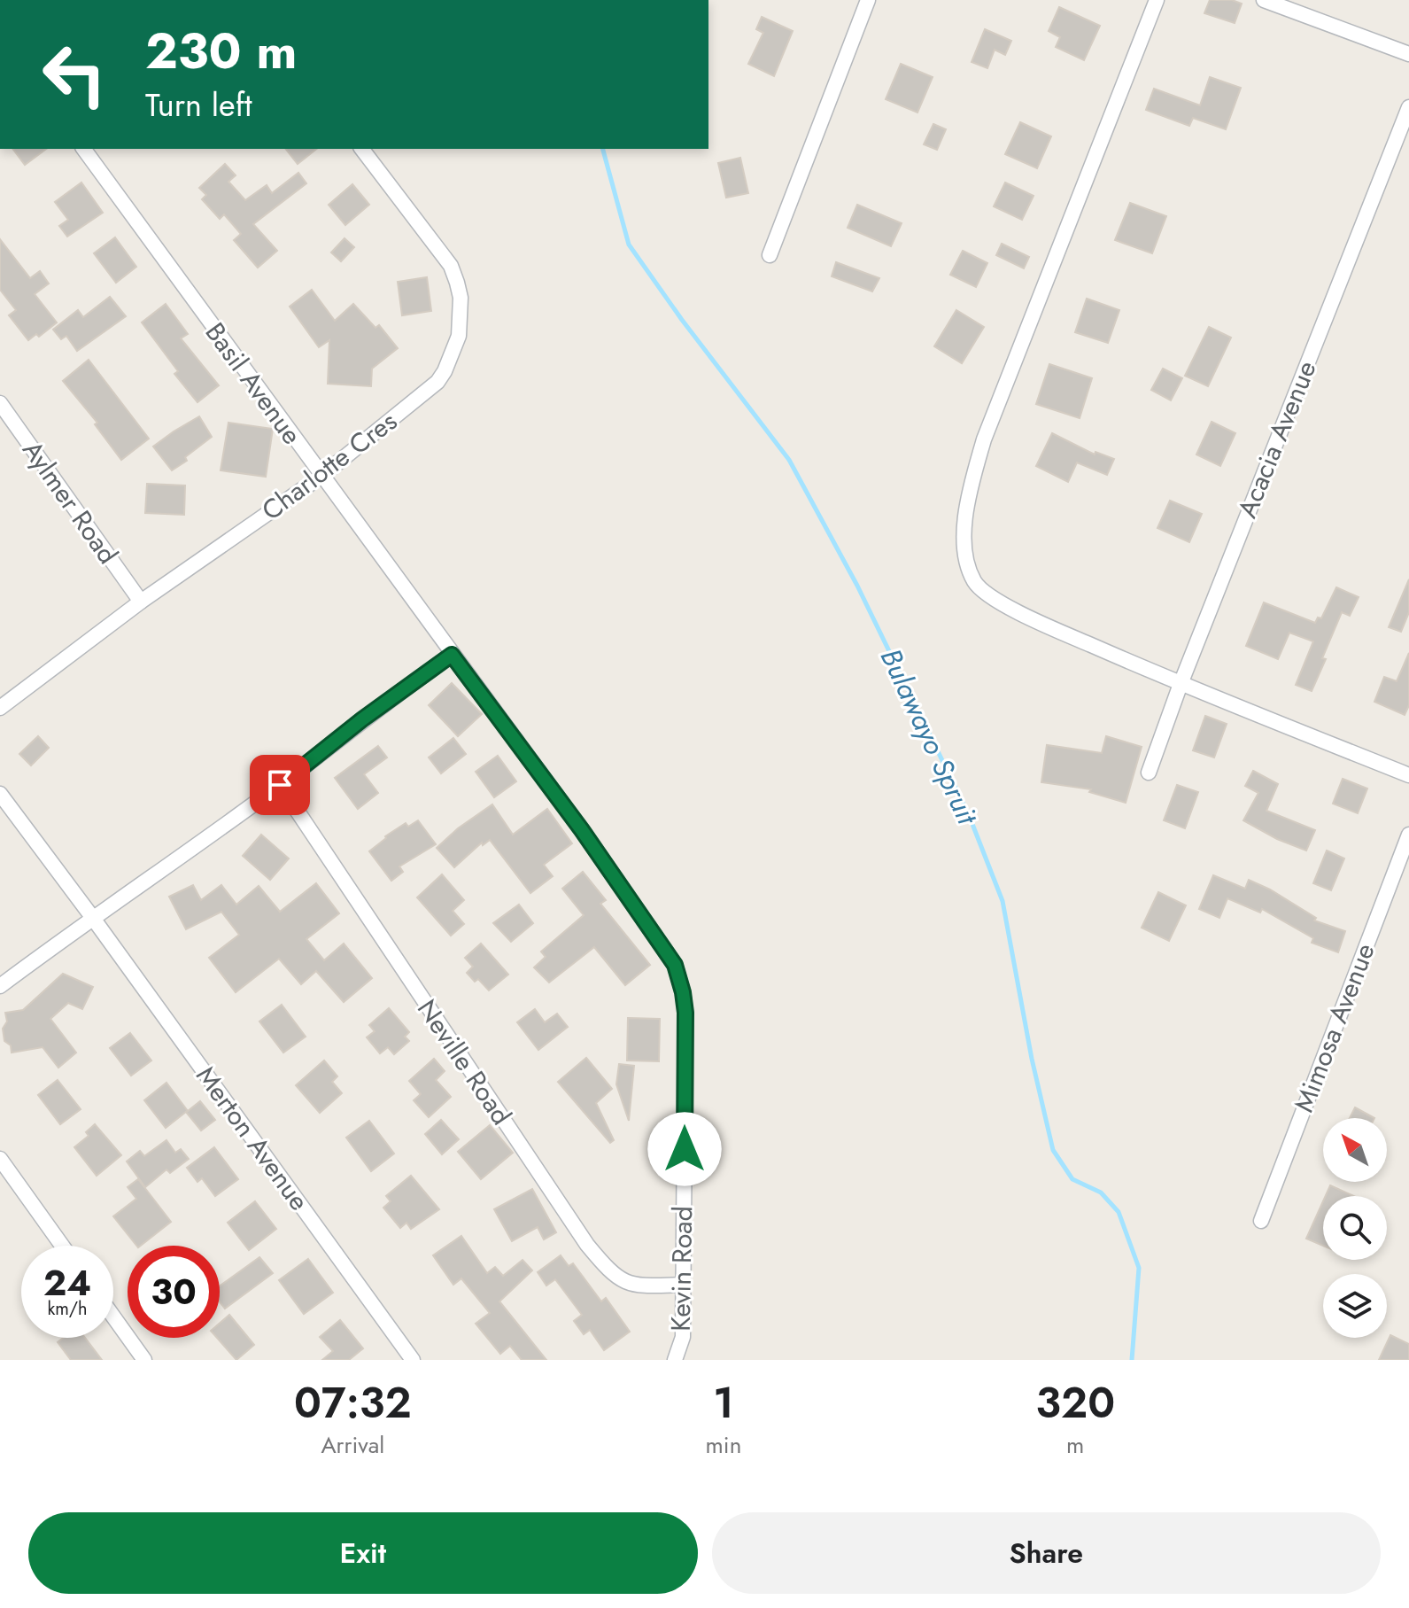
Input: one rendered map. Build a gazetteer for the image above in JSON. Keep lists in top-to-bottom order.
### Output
{
  "streets": {
    "street": [
      "Basil Avenue",
      "Acacia Avenue",
      "Charlotte Cres",
      "Aylmer Road",
      "Mimosa Avenue",
      "Neville Road",
      "Merton Avenue",
      "Kevin Road"
    ]
  },
  "crossings": [
    ["Basil Avenue", "Charlotte Cres"],
    ["Basil Avenue", "Kevin Road"],
    ["Charlotte Cres", "Aylmer Road"],
    ["Neville Road", "Kevin Road"]
  ],
  "water": ["Bulawayo Spruit"],
  "north": "top left",
  "page": {
    "turn": ["230 m", "Turn left"],
    "speed": "24 km/h",
    "limit": "30",
    "eta": [
      "07:32",
      "Arrival",
      "1",
      "min",
      "320",
      "m"
    ],
    "buttons": ["Exit", "Share"]
  }
}
